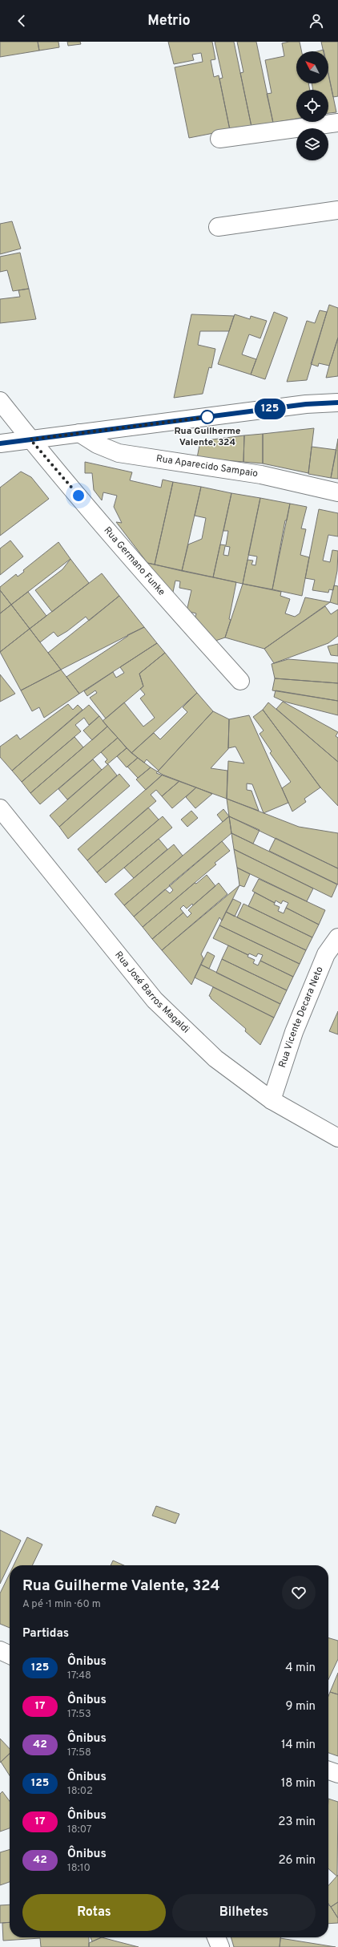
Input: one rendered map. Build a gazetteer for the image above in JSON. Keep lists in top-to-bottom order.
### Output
{
  "streets": {
    "street": [
      "Rua Aparecido Sampaio",
      "Rua Germano Funke",
      "Rua José Barros Magaldi",
      "Rua Vicente Decara Neto"
    ]
  },
  "crossings": [
    ["Rua José Barros Magaldi", "Rua Vicente Decara Neto"]
  ],
  "places": ["Rua Guilherme Valente, 324"],
  "lines": ["bus line 125"],
  "north": "top left",
  "page": {
    "header": "Metrio",
    "on_map": "125",
    "heading": [
      ["Rua Guilherme Valente, 324", "A pé · 1 min · 60 m"],
      "Partidas"
    ],
    "list": [
      {
        "mark": "125",
        "name": "Ônibus",
        "note": "17:48",
        "value": "4 min"
      },
      {
        "mark": "17",
        "name": "Ônibus",
        "note": "17:53",
        "value": "9 min"
      },
      {
        "mark": "42",
        "name": "Ônibus",
        "note": "17:58",
        "value": "14 min"
      },
      {
        "mark": "125",
        "name": "Ônibus",
        "note": "18:02",
        "value": "18 min"
      },
      {
        "mark": "17",
        "name": "Ônibus",
        "note": "18:07",
        "value": "23 min"
      },
      {
        "mark": "42",
        "name": "Ônibus",
        "note": "18:10",
        "value": "26 min"
      }
    ],
    "buttons": ["Rotas", "Bilhetes"]
  }
}
